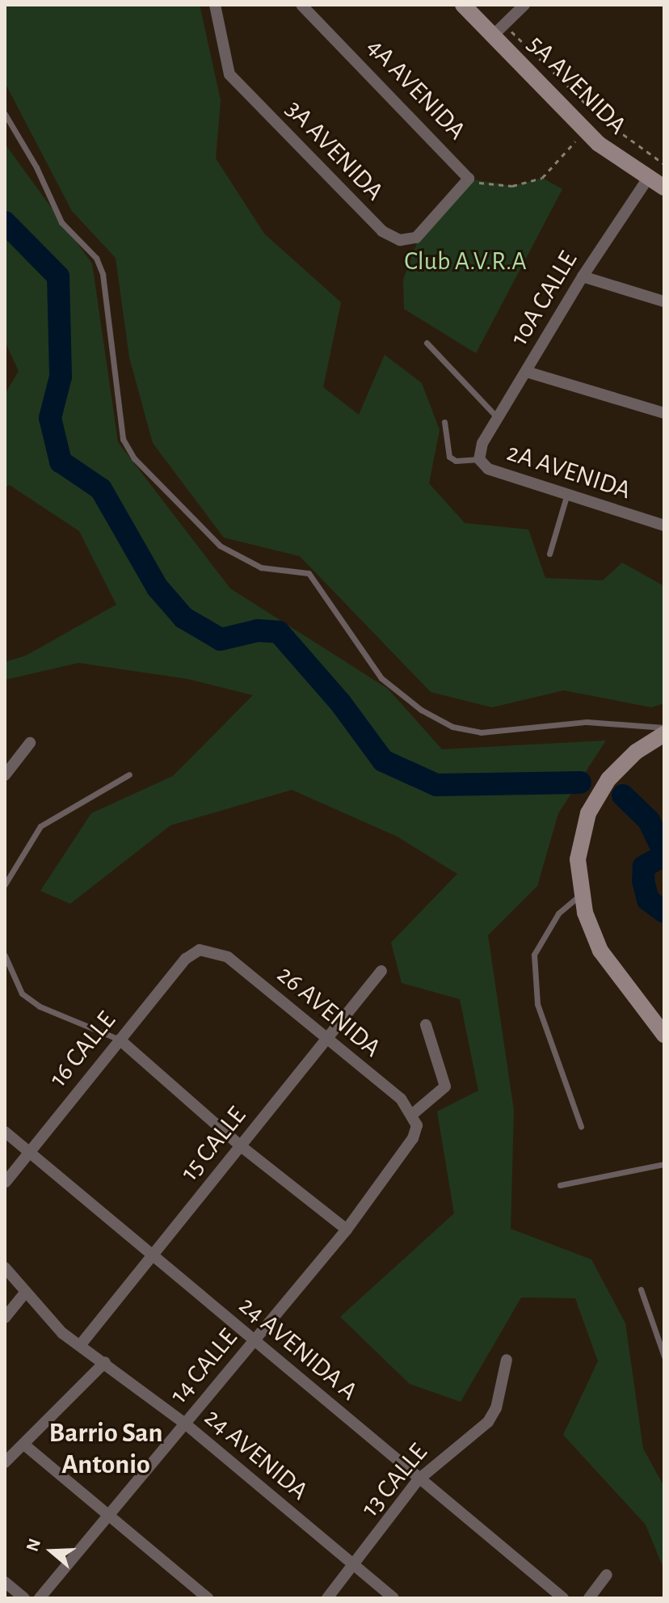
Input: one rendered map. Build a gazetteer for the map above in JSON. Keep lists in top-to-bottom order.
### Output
{
  "streets": {
    "main road": ["5A AVENIDA"],
    "street": [
      "4A AVENIDA",
      "3A AVENIDA",
      "10A CALLE",
      "2A AVENIDA",
      "26 AVENIDA",
      "16 CALLE",
      "15 CALLE",
      "24 AVENIDA A",
      "14 CALLE",
      "24 AVENIDA",
      "13 CALLE"
    ]
  },
  "crossings": [
    ["5A AVENIDA", "10A CALLE"],
    ["4A AVENIDA", "3A AVENIDA"],
    ["10A CALLE", "2A AVENIDA"],
    ["26 AVENIDA", "16 CALLE"],
    ["26 AVENIDA", "15 CALLE"],
    ["26 AVENIDA", "14 CALLE"],
    ["16 CALLE", "24 AVENIDA A"],
    ["15 CALLE", "24 AVENIDA A"],
    ["15 CALLE", "24 AVENIDA"],
    ["24 AVENIDA A", "14 CALLE"],
    ["24 AVENIDA A", "13 CALLE"],
    ["14 CALLE", "24 AVENIDA"],
    ["24 AVENIDA", "13 CALLE"]
  ],
  "districts": ["Barrio San Antonio"],
  "parks": ["Club A.V.R.A"],
  "north": "left"
}
